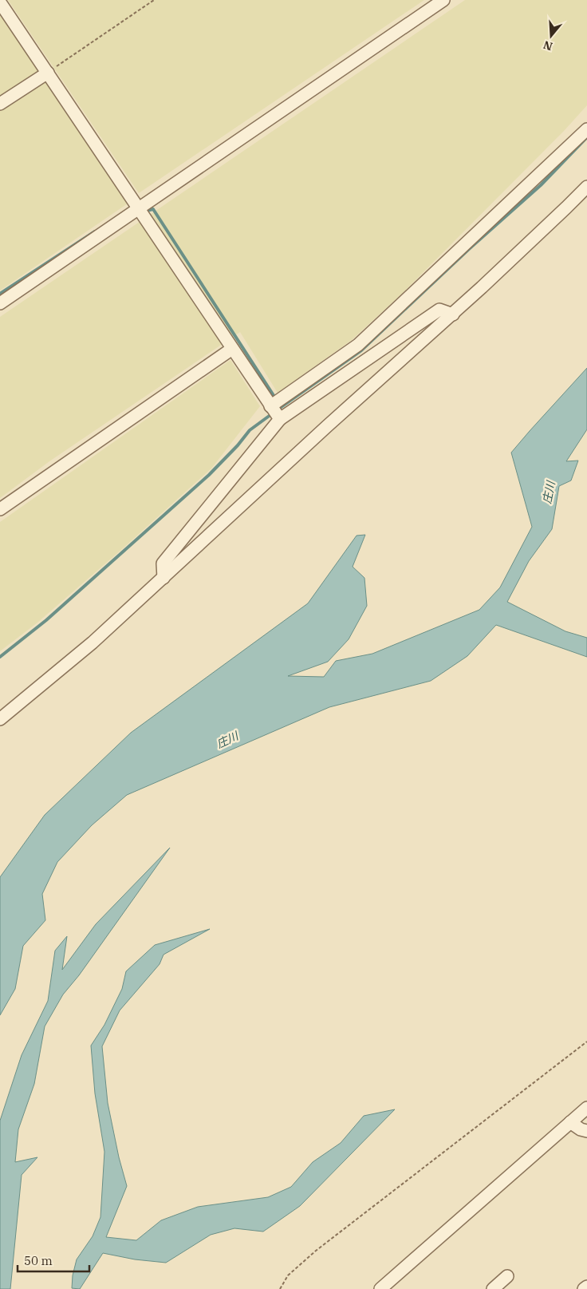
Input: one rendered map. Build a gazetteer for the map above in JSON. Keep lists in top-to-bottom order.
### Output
{
  "water": ["庄川"],
  "scale_bar": "50 m",
  "north": "bottom"
}
